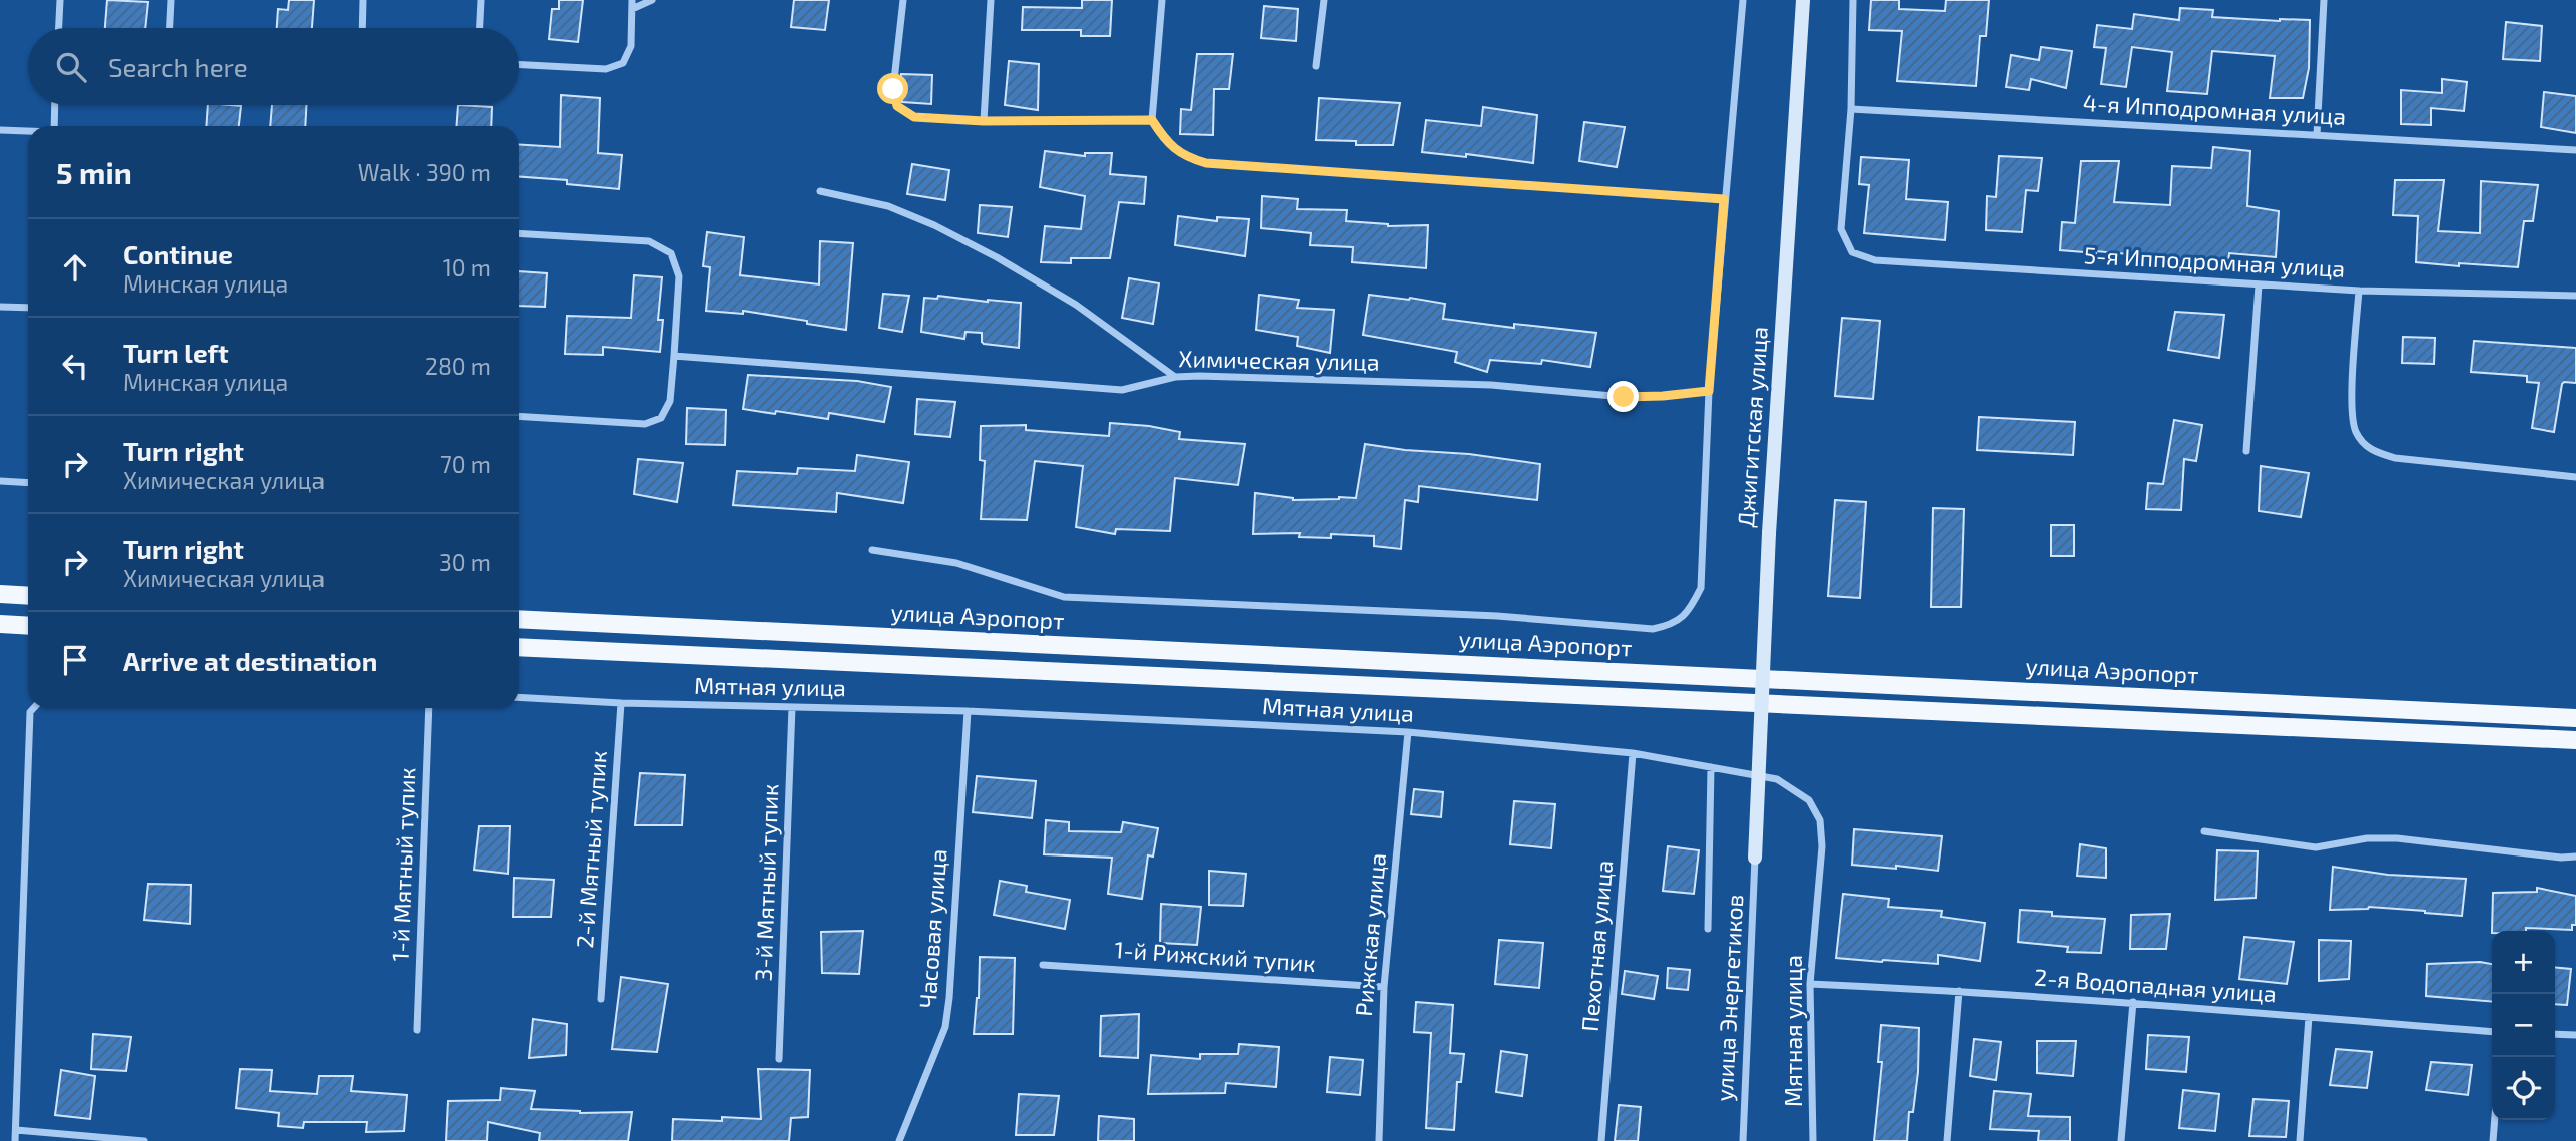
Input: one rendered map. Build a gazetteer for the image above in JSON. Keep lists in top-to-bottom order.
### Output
{
  "streets": {
    "main road": ["улица Аэропорт"],
    "street": [
      "4-я Ипподромная улица",
      "5-я Ипподромная улица",
      "Химическая улица",
      "Джигитская улица",
      "Мятная улица",
      "2-й Мятный тупик",
      "1-й Мятный тупик",
      "3-й Мятный тупик",
      "Часовая улица",
      "Рижская улица",
      "Пехотная улица",
      "1-й Рижский тупик",
      "2-я Водопадная улица",
      "улица Энергетиков"
    ]
  },
  "crossings": [
    ["4-я Ипподромная улица", "5-я Ипподромная улица"],
    ["Джигитская улица", "улица Энергетиков"],
    ["Мятная улица", "2-й Мятный тупик"],
    ["Мятная улица", "3-й Мятный тупик"],
    ["Мятная улица", "Часовая улица"],
    ["Мятная улица", "Рижская улица"],
    ["Мятная улица", "Пехотная улица"],
    ["Мятная улица", "2-я Водопадная улица"],
    ["Рижская улица", "1-й Рижский тупик"]
  ],
  "page": {
    "search": "Search here",
    "heading": ["5 min", "Walk · 390 m"],
    "list": [
      ["Continue", "Минская улица", "10 m"],
      ["Turn left", "Минская улица", "280 m"],
      ["Turn right", "Химическая улица", "70 m"],
      ["Turn right", "Химическая улица", "30 m"],
      "Arrive at destination"
    ],
    "map_buttons": ["+", "−"]
  }
}
